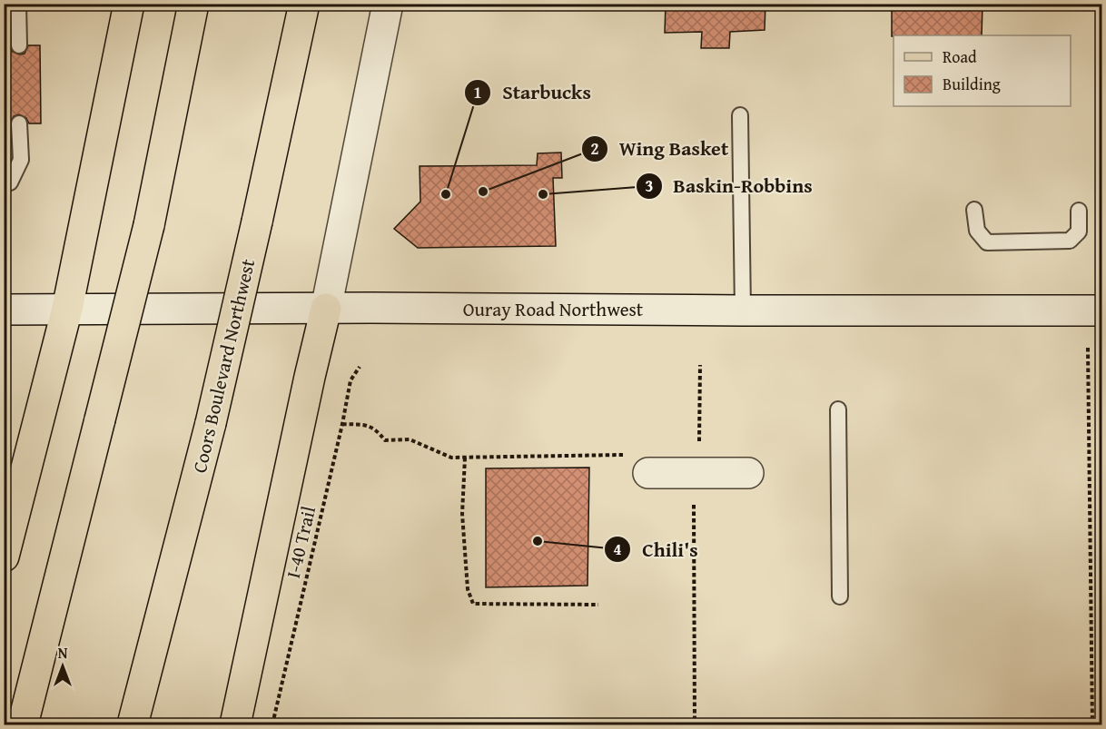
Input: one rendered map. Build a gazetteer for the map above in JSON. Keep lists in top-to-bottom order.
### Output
{
  "streets": {
    "main road": ["Coors Boulevard Northwest"],
    "street": ["Ouray Road Northwest"],
    "path": ["I-40 Trail"]
  },
  "places": [
    "Wing Basket",
    "Starbucks",
    "Baskin-Robbins",
    "Chili's"
  ],
  "legend": ["Road", "Building"],
  "north": "top"
}
